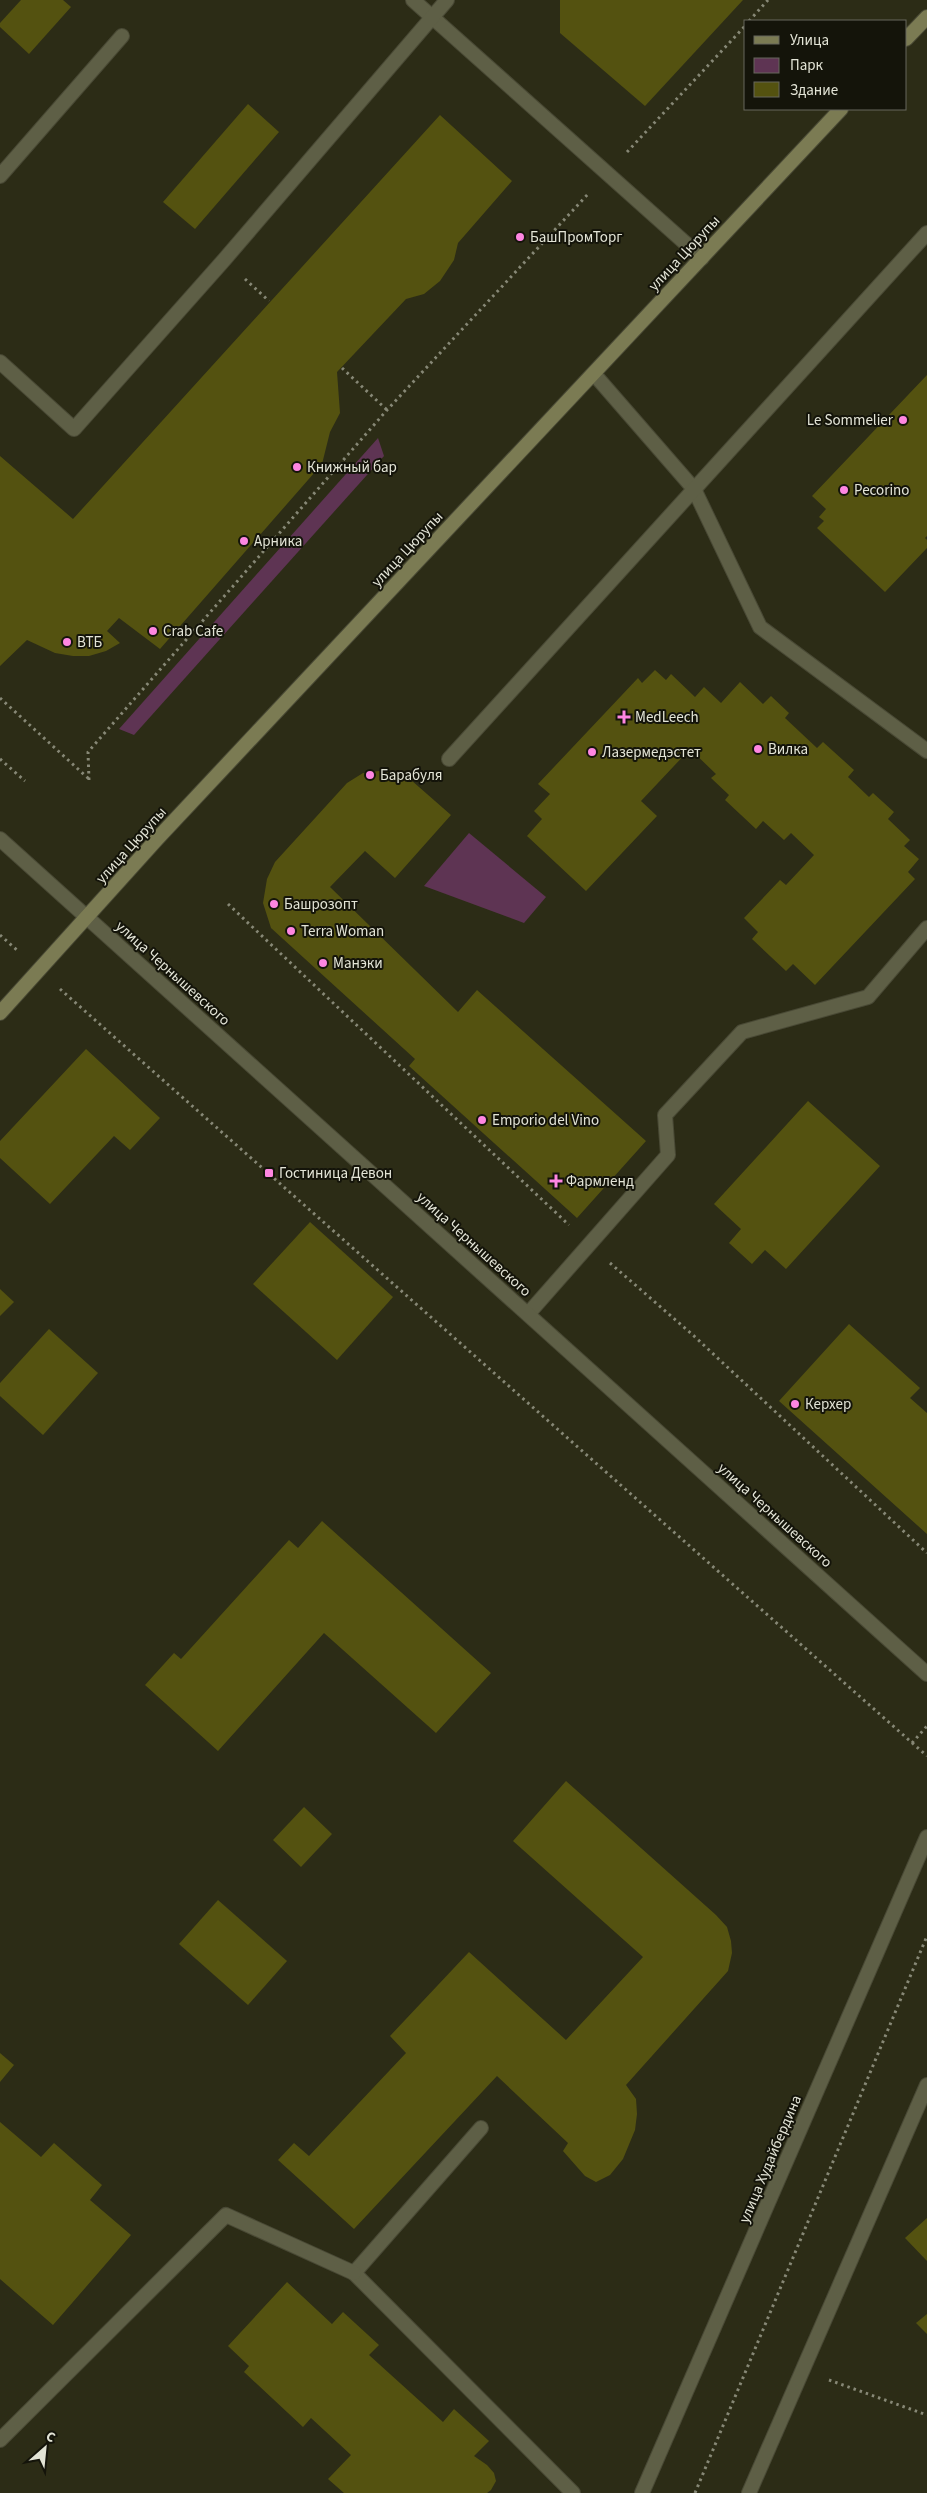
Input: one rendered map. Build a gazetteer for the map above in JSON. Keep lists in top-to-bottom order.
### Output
{
  "streets": {
    "main road": ["улица Цюрупы"],
    "street": ["улица Чернышевского", "улица Худайбердина"]
  },
  "crossings": [
    ["улица Цюрупы", "улица Чернышевского"]
  ],
  "places": {
    "other": [
      "БашПромТорг",
      "Le Sommelier",
      "Книжный бар",
      "Pecorino",
      "Арника",
      "Crab Cafe",
      "ВТБ",
      "Вилка",
      "Лазермедэстет",
      "Барабуля",
      "Башрозопт",
      "Terra Woman",
      "Манэки",
      "Emporio del Vino",
      "Керхер"
    ],
    "health": ["MedLeech", "Фармленд"],
    "transit": ["Гостиница Девон"]
  },
  "legend": ["Улица", "Парк", "Здание"],
  "north": "top right"
}
